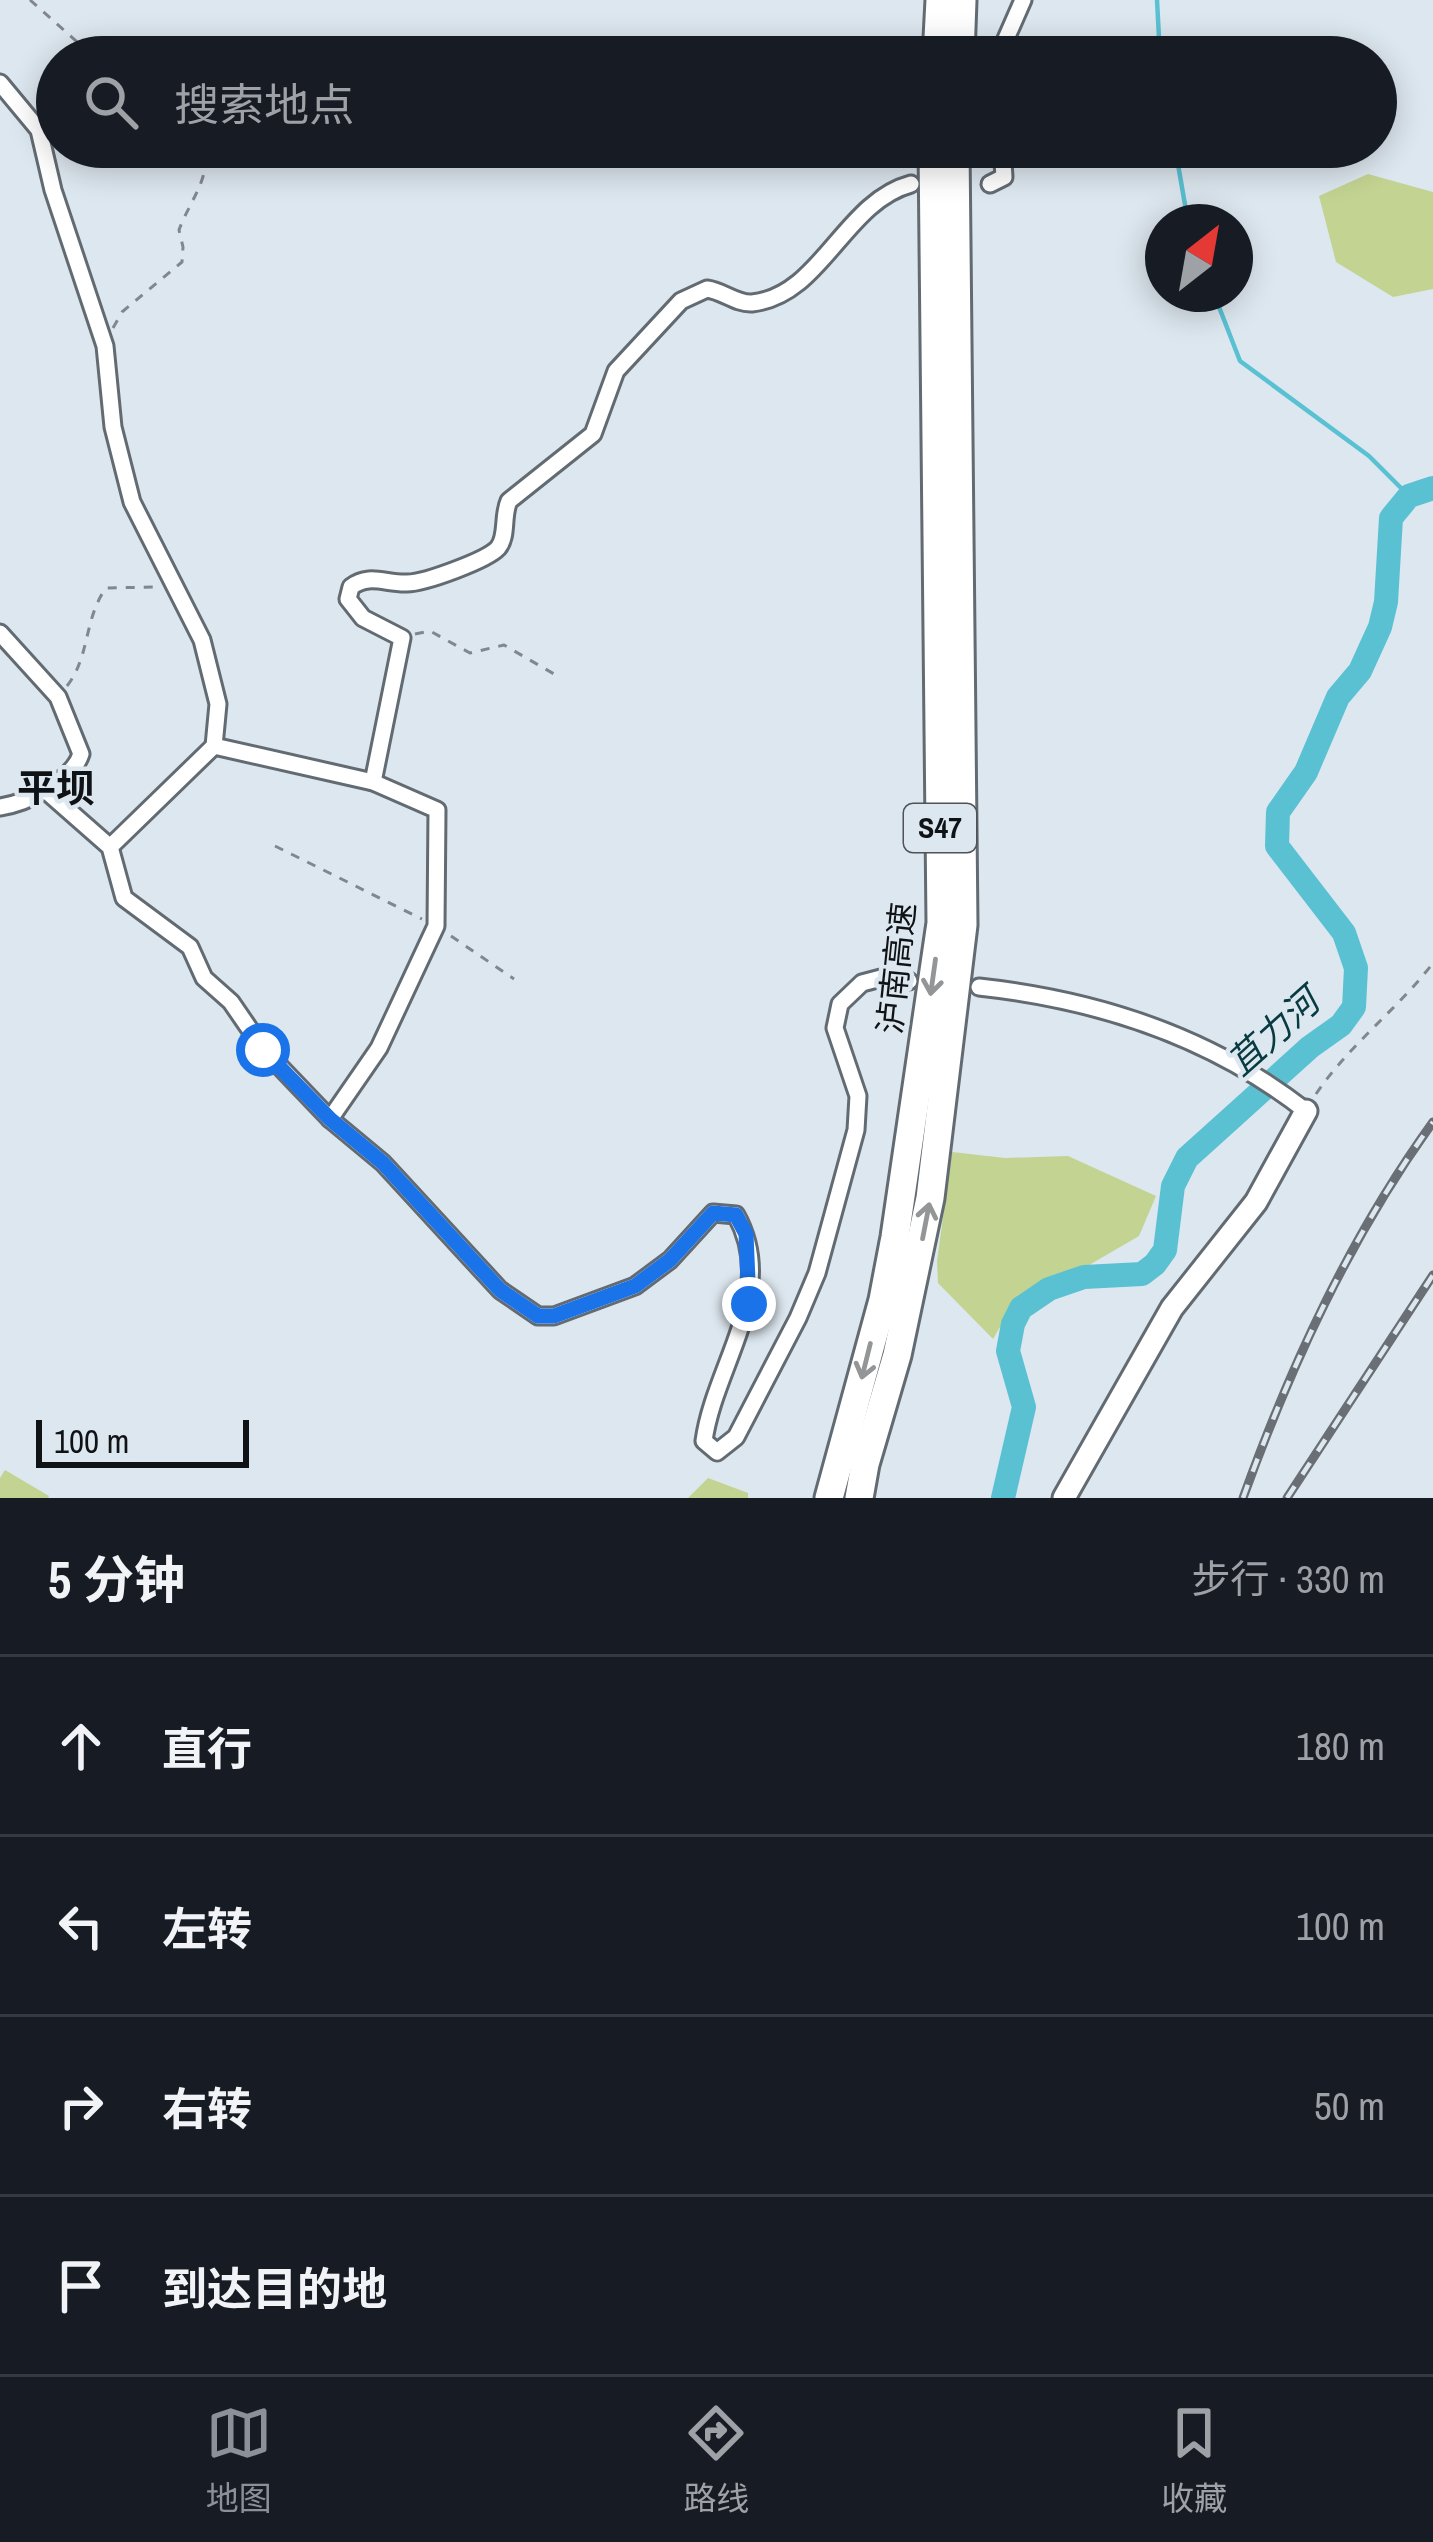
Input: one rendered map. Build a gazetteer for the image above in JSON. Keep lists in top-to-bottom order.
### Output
{
  "streets": {
    "highway": ["S47", "泸南高速"]
  },
  "districts": ["平坝"],
  "water": ["苴力河"],
  "scale_bar": "100 m",
  "north": "top right",
  "page": {
    "search": "搜索地点",
    "scale": "100 m",
    "heading": ["5 分钟", "步行 · 330 m"],
    "list": [
      ["直行", "180 m"],
      ["左转", "100 m"],
      ["右转", "50 m"],
      "到达目的地"
    ],
    "nav": ["地图", "路线", "收藏"]
  }
}
